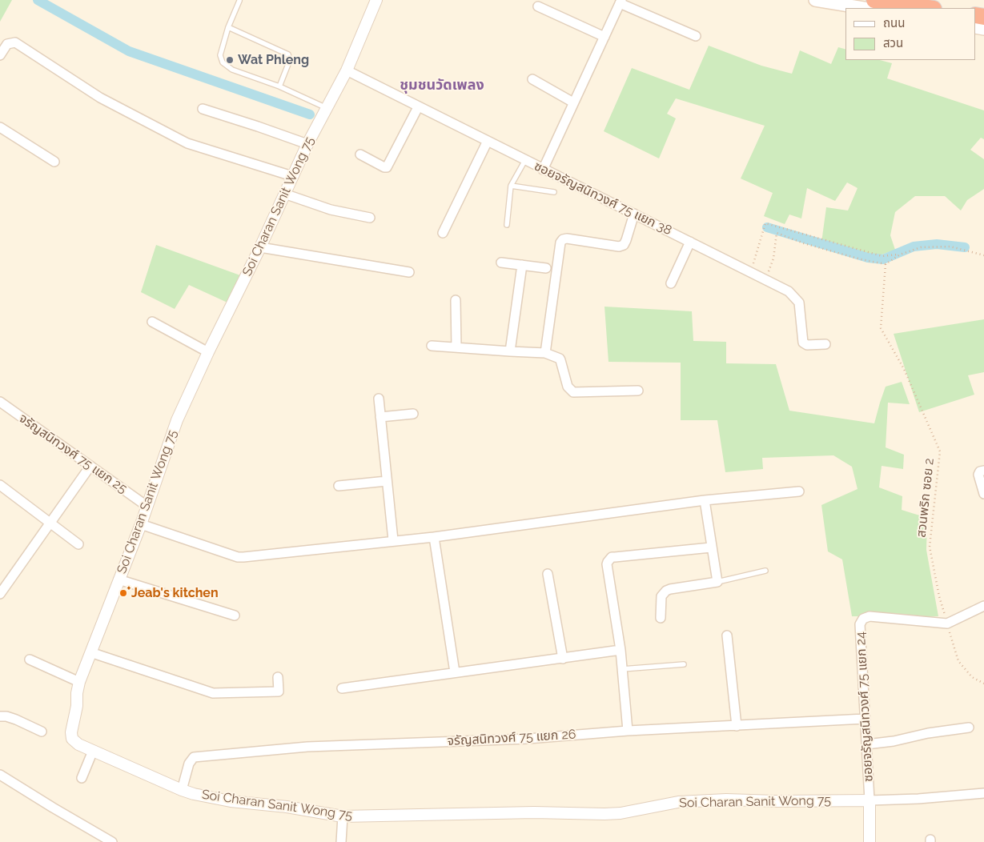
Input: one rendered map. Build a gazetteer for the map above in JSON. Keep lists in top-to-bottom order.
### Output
{
  "streets": {
    "street": [
      "ซอยจรัญสนิทวงศ์ 75 แยก 38",
      "Soi Charan Sanit Wong 75",
      "จรัญสนิทวงศ์ 75 แยก 25",
      "ซอยจรัญสนิทวงศ์ 75 แยก 24",
      "จรัญสนิทวงศ์ 75 แยก 26"
    ],
    "path": ["สวนพริก ซอย 2"]
  },
  "crossings": [
    ["ซอยจรัญสนิทวงศ์ 75 แยก 38", "Soi Charan Sanit Wong 75"],
    ["Soi Charan Sanit Wong 75", "จรัญสนิทวงศ์ 75 แยก 25"],
    ["Soi Charan Sanit Wong 75", "ซอยจรัญสนิทวงศ์ 75 แยก 24"],
    ["Soi Charan Sanit Wong 75", "จรัญสนิทวงศ์ 75 แยก 26"],
    ["สวนพริก ซอย 2", "ซอยจรัญสนิทวงศ์ 75 แยก 24"],
    ["ซอยจรัญสนิทวงศ์ 75 แยก 24", "จรัญสนิทวงศ์ 75 แยก 26"]
  ],
  "districts": ["ชุมชนวัดเพลง"],
  "places": ["Wat Phleng", "๋Jeab's kitchen"],
  "legend": ["ถนน", "สวน"]
}
